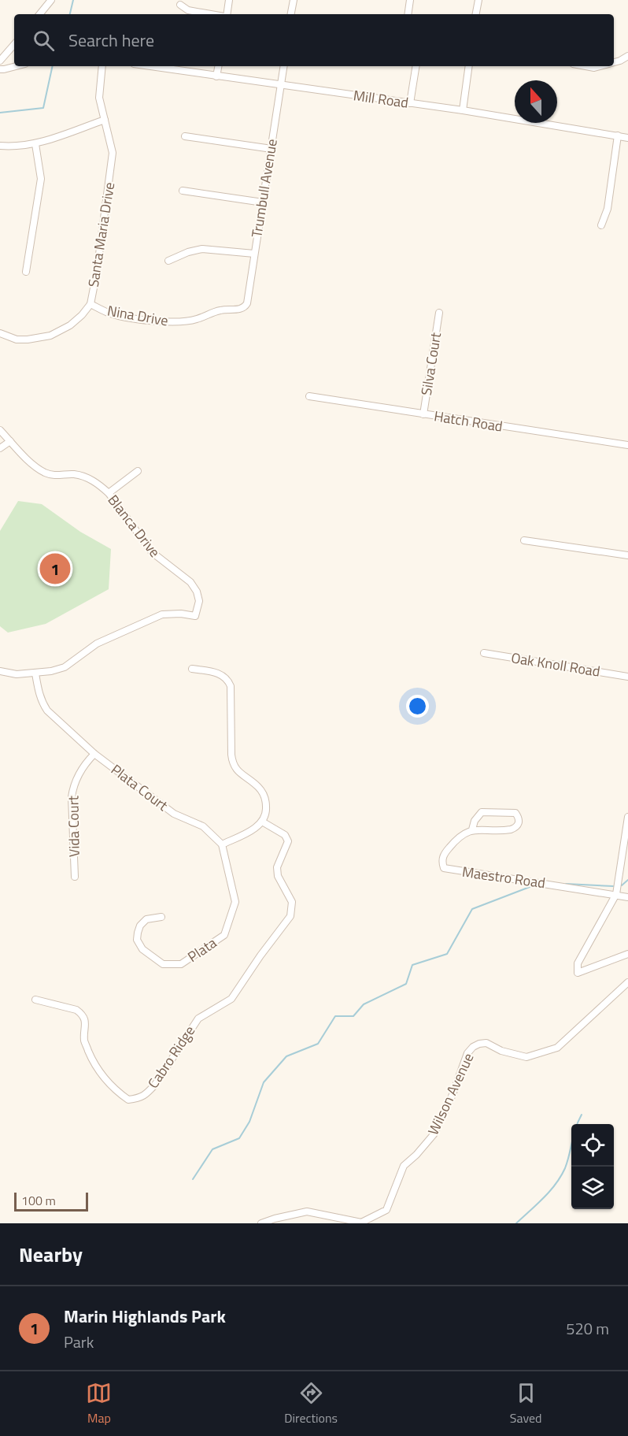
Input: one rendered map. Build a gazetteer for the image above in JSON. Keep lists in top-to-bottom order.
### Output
{
  "streets": {
    "street": [
      "Mill Road",
      "Trumbull Avenue",
      "Santa Maria Drive",
      "Nina Drive",
      "Silva Court",
      "Hatch Road",
      "Blanca Drive",
      "Oak Knoll Road",
      "Plata Court",
      "Vida Court",
      "Maestro Road",
      "Plata",
      "Cabro Ridge",
      "Wilson Avenue"
    ]
  },
  "crossings": [
    ["Mill Road", "Trumbull Avenue"],
    ["Trumbull Avenue", "Nina Drive"],
    ["Santa Maria Drive", "Nina Drive"],
    ["Silva Court", "Hatch Road"],
    ["Blanca Drive", "Plata Court"],
    ["Plata Court", "Vida Court"],
    ["Plata Court", "Plata"]
  ],
  "scale_bar": "100 m",
  "north": "top",
  "page": {
    "search": "Search here",
    "pins": "1",
    "scale": "100 m",
    "heading": "Nearby",
    "list": [
      {
        "mark": "1",
        "name": "Marin Highlands Park",
        "note": "Park",
        "value": "520 m"
      }
    ],
    "nav": ["Map", "Directions", "Saved"]
  }
}
